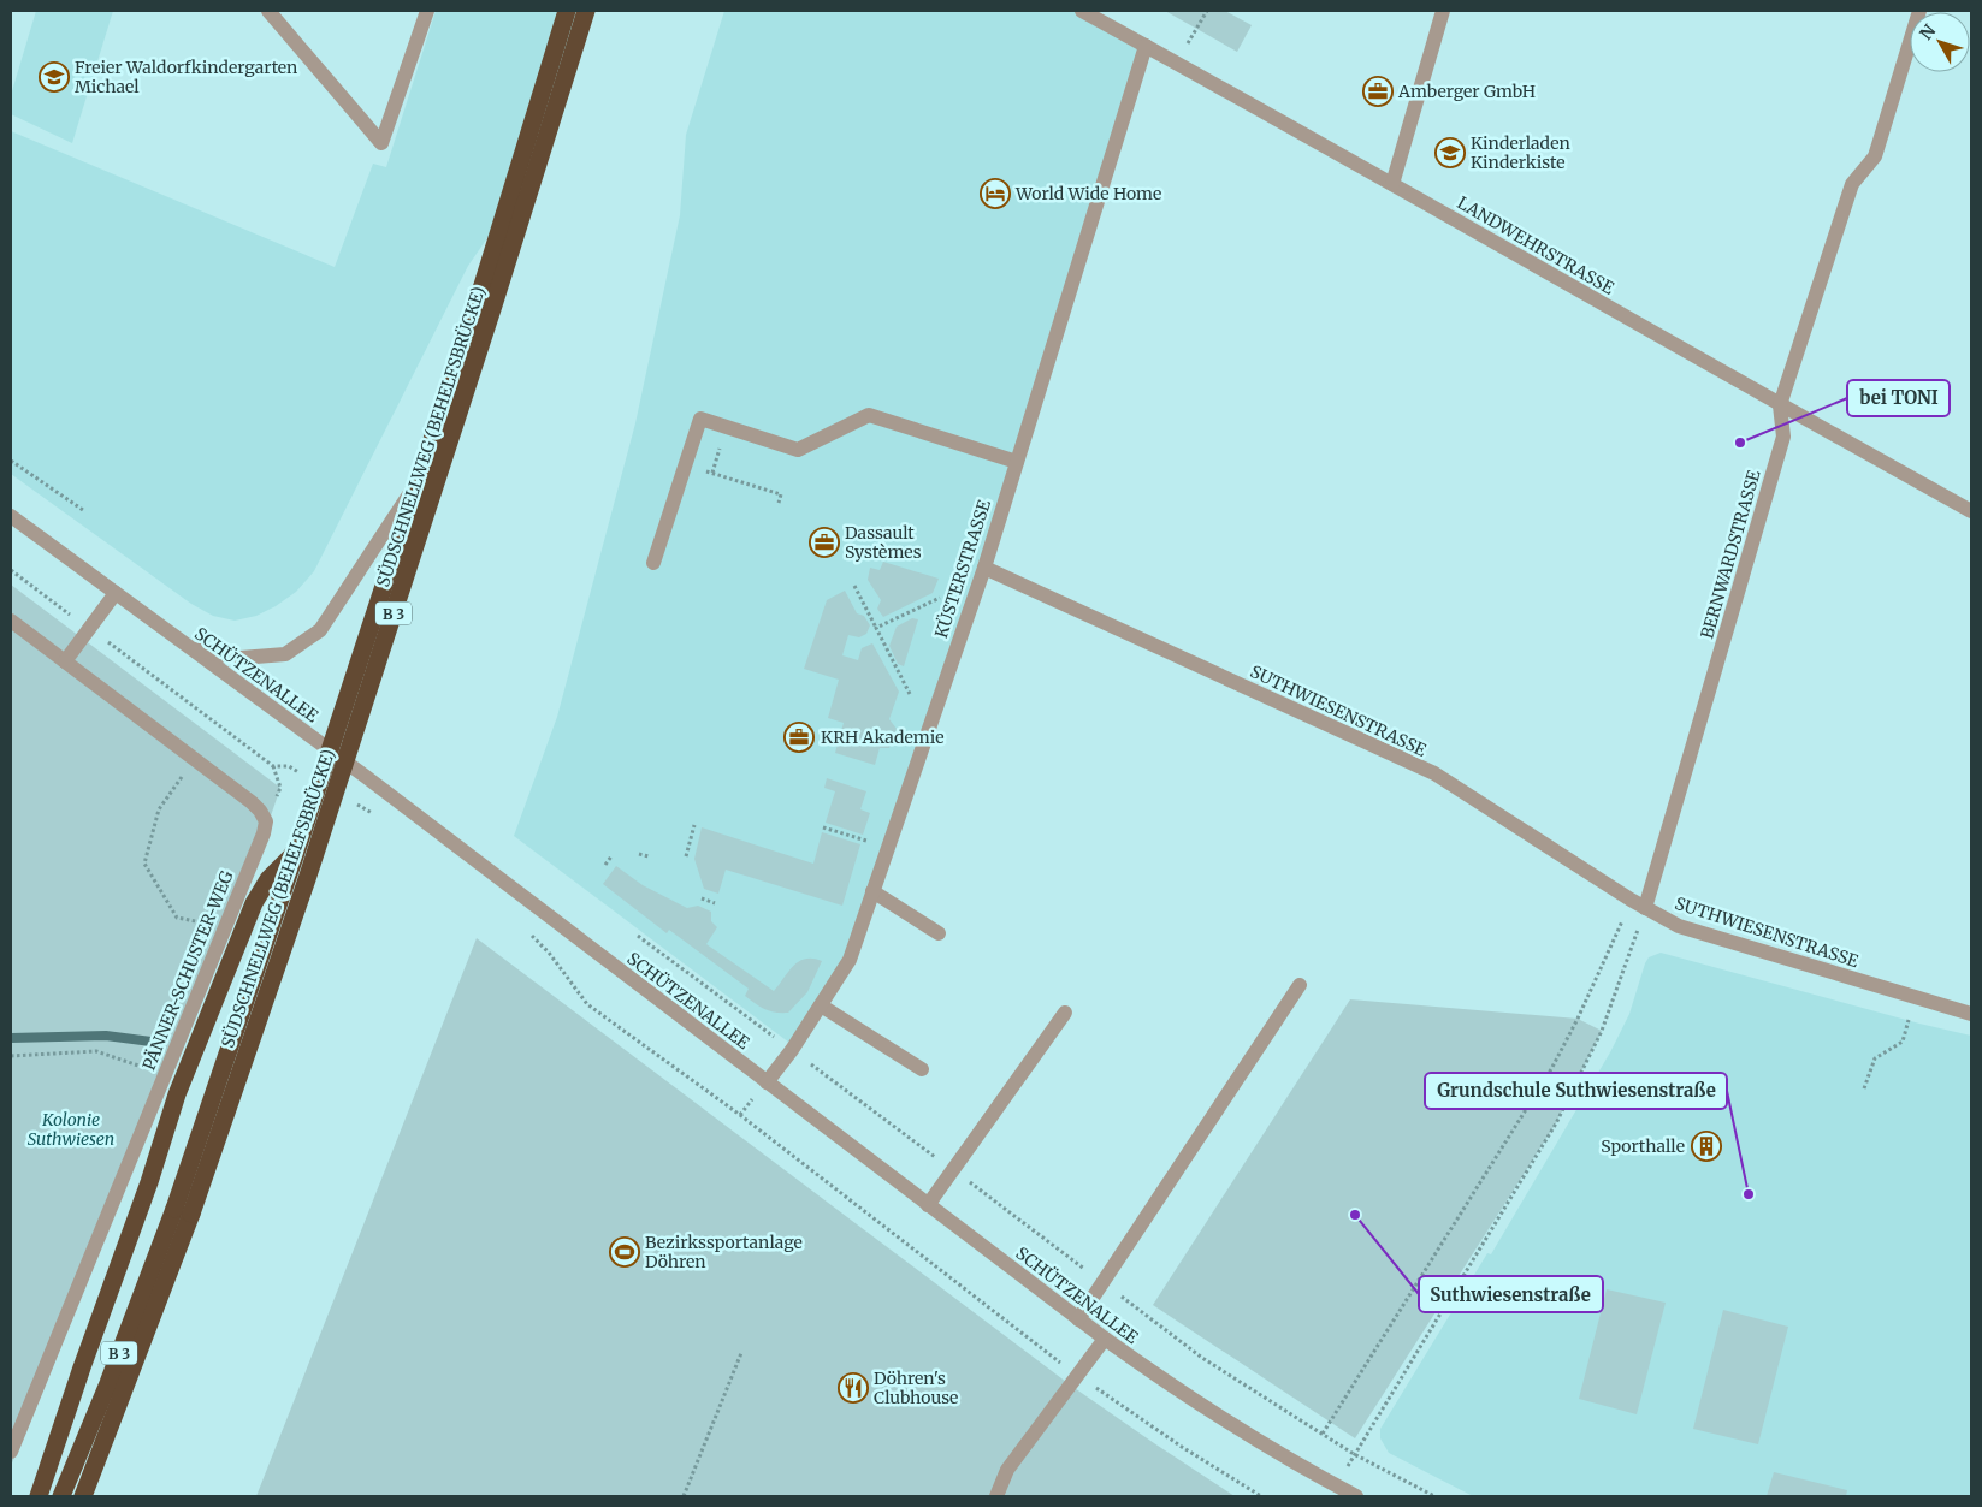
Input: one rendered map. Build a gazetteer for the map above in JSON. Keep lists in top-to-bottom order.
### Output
{
  "streets": {
    "highway": ["SÜDSCHNELLWEG (BEHELFSBRÜCKE)", "B 3"],
    "street": [
      "LANDWEHRSTRASSE",
      "BERNWARDSTRASSE",
      "KÜSTERSTRASSE",
      "SCHÜTZENALLEE",
      "SUTHWIESENSTRASSE",
      "PÄNNER-SCHUSTER-WEG"
    ]
  },
  "crossings": [
    ["LANDWEHRSTRASSE", "BERNWARDSTRASSE"],
    ["LANDWEHRSTRASSE", "KÜSTERSTRASSE"],
    ["SÜDSCHNELLWEG (BEHELFSBRÜCKE)", "B 3"],
    ["BERNWARDSTRASSE", "SUTHWIESENSTRASSE"],
    ["KÜSTERSTRASSE", "SCHÜTZENALLEE"],
    ["KÜSTERSTRASSE", "SUTHWIESENSTRASSE"]
  ],
  "parks": ["Kolonie Suthwiesen"],
  "places": {
    "school or university": ["Freier Waldorfkindergarten Michael", "Kinderladen Kinderkiste"],
    "office": ["Amberger GmbH", "Dassault Systèmes", "KRH Akademie"],
    "hotel": ["World Wide Home"],
    "other": ["bei TONI", "Grundschule Suthwiesenstraße", "Suthwiesenstraße"],
    "building": ["Sporthalle"],
    "sports": ["Bezirkssportanlage Döhren"],
    "restaurant": ["Döhren's Clubhouse"]
  },
  "north": "top left"
}
